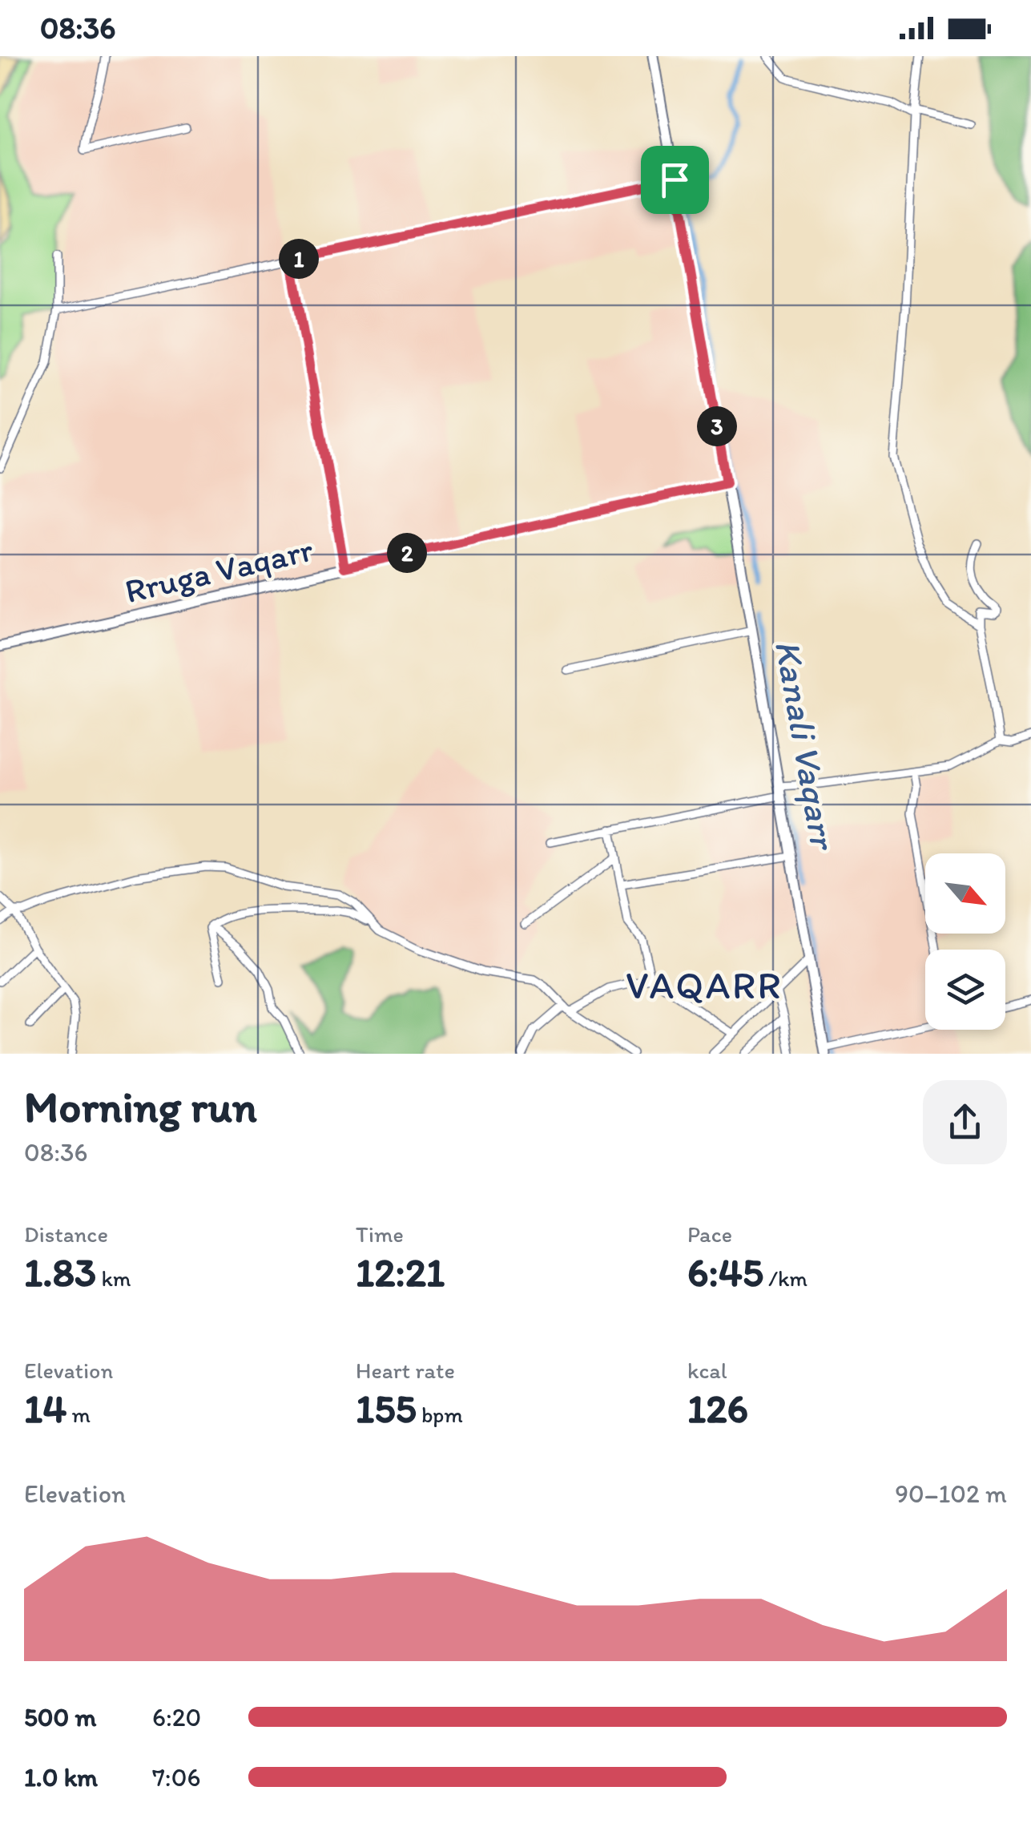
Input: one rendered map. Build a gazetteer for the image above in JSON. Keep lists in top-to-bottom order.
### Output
{
  "streets": {
    "main road": ["Rruga Vaqarr"]
  },
  "districts": ["VAQARR"],
  "water": ["Kanali Vaqarr"],
  "north": "bottom right",
  "page": {
    "status": "08:36",
    "pins": ["1", "3", "2"],
    "heading": ["Morning run", "08:36"],
    "stats": [
      ["Distance", "1.83 km"],
      ["Time", "12:21"],
      ["Pace", "6:45 /km"],
      ["Elevation", "14 m"],
      ["Heart rate", "155 bpm"],
      ["kcal", "126"]
    ],
    "chart": ["Elevation", "90–102 m"],
    "list": [
      {
        "name": "500 m",
        "note": "6:20"
      },
      {
        "name": "1.0 km",
        "note": "7:06"
      }
    ]
  }
}
